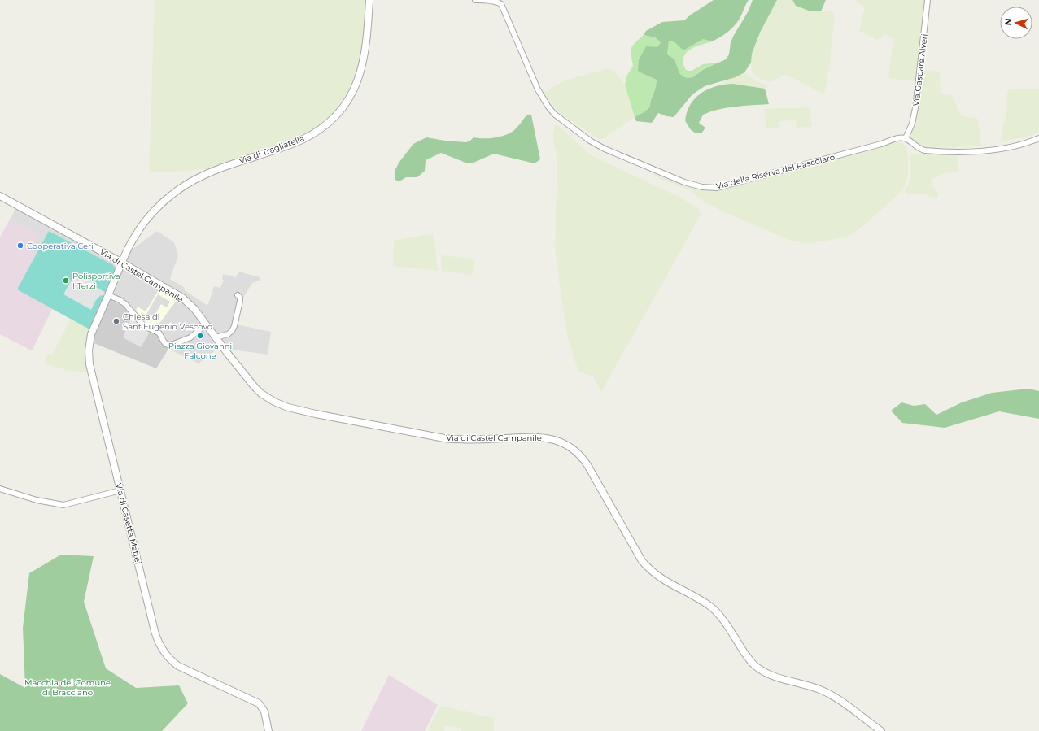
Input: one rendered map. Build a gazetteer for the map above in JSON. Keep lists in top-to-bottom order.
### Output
{
  "streets": {
    "street": [
      "Via Gaspare Alveri",
      "Via di Tragliatella",
      "Via della Riserva del Pascolaro",
      "Via di Castel Campanile",
      "Via di Casetta Mattei"
    ]
  },
  "crossings": [
    ["Via Gaspare Alveri", "Via della Riserva del Pascolaro"],
    ["Via di Tragliatella", "Via di Castel Campanile"],
    ["Via di Tragliatella", "Via di Casetta Mattei"],
    ["Via di Castel Campanile", "Via di Casetta Mattei"]
  ],
  "parks": ["Macchia del Comune di Bracciano"],
  "places": [
    "Cooperativa Ceri",
    "Polisportiva I Terzi",
    "Chiesa di Sant'Eugenio Vescovo",
    "Piazza Giovanni Falcone"
  ],
  "north": "left"
}
